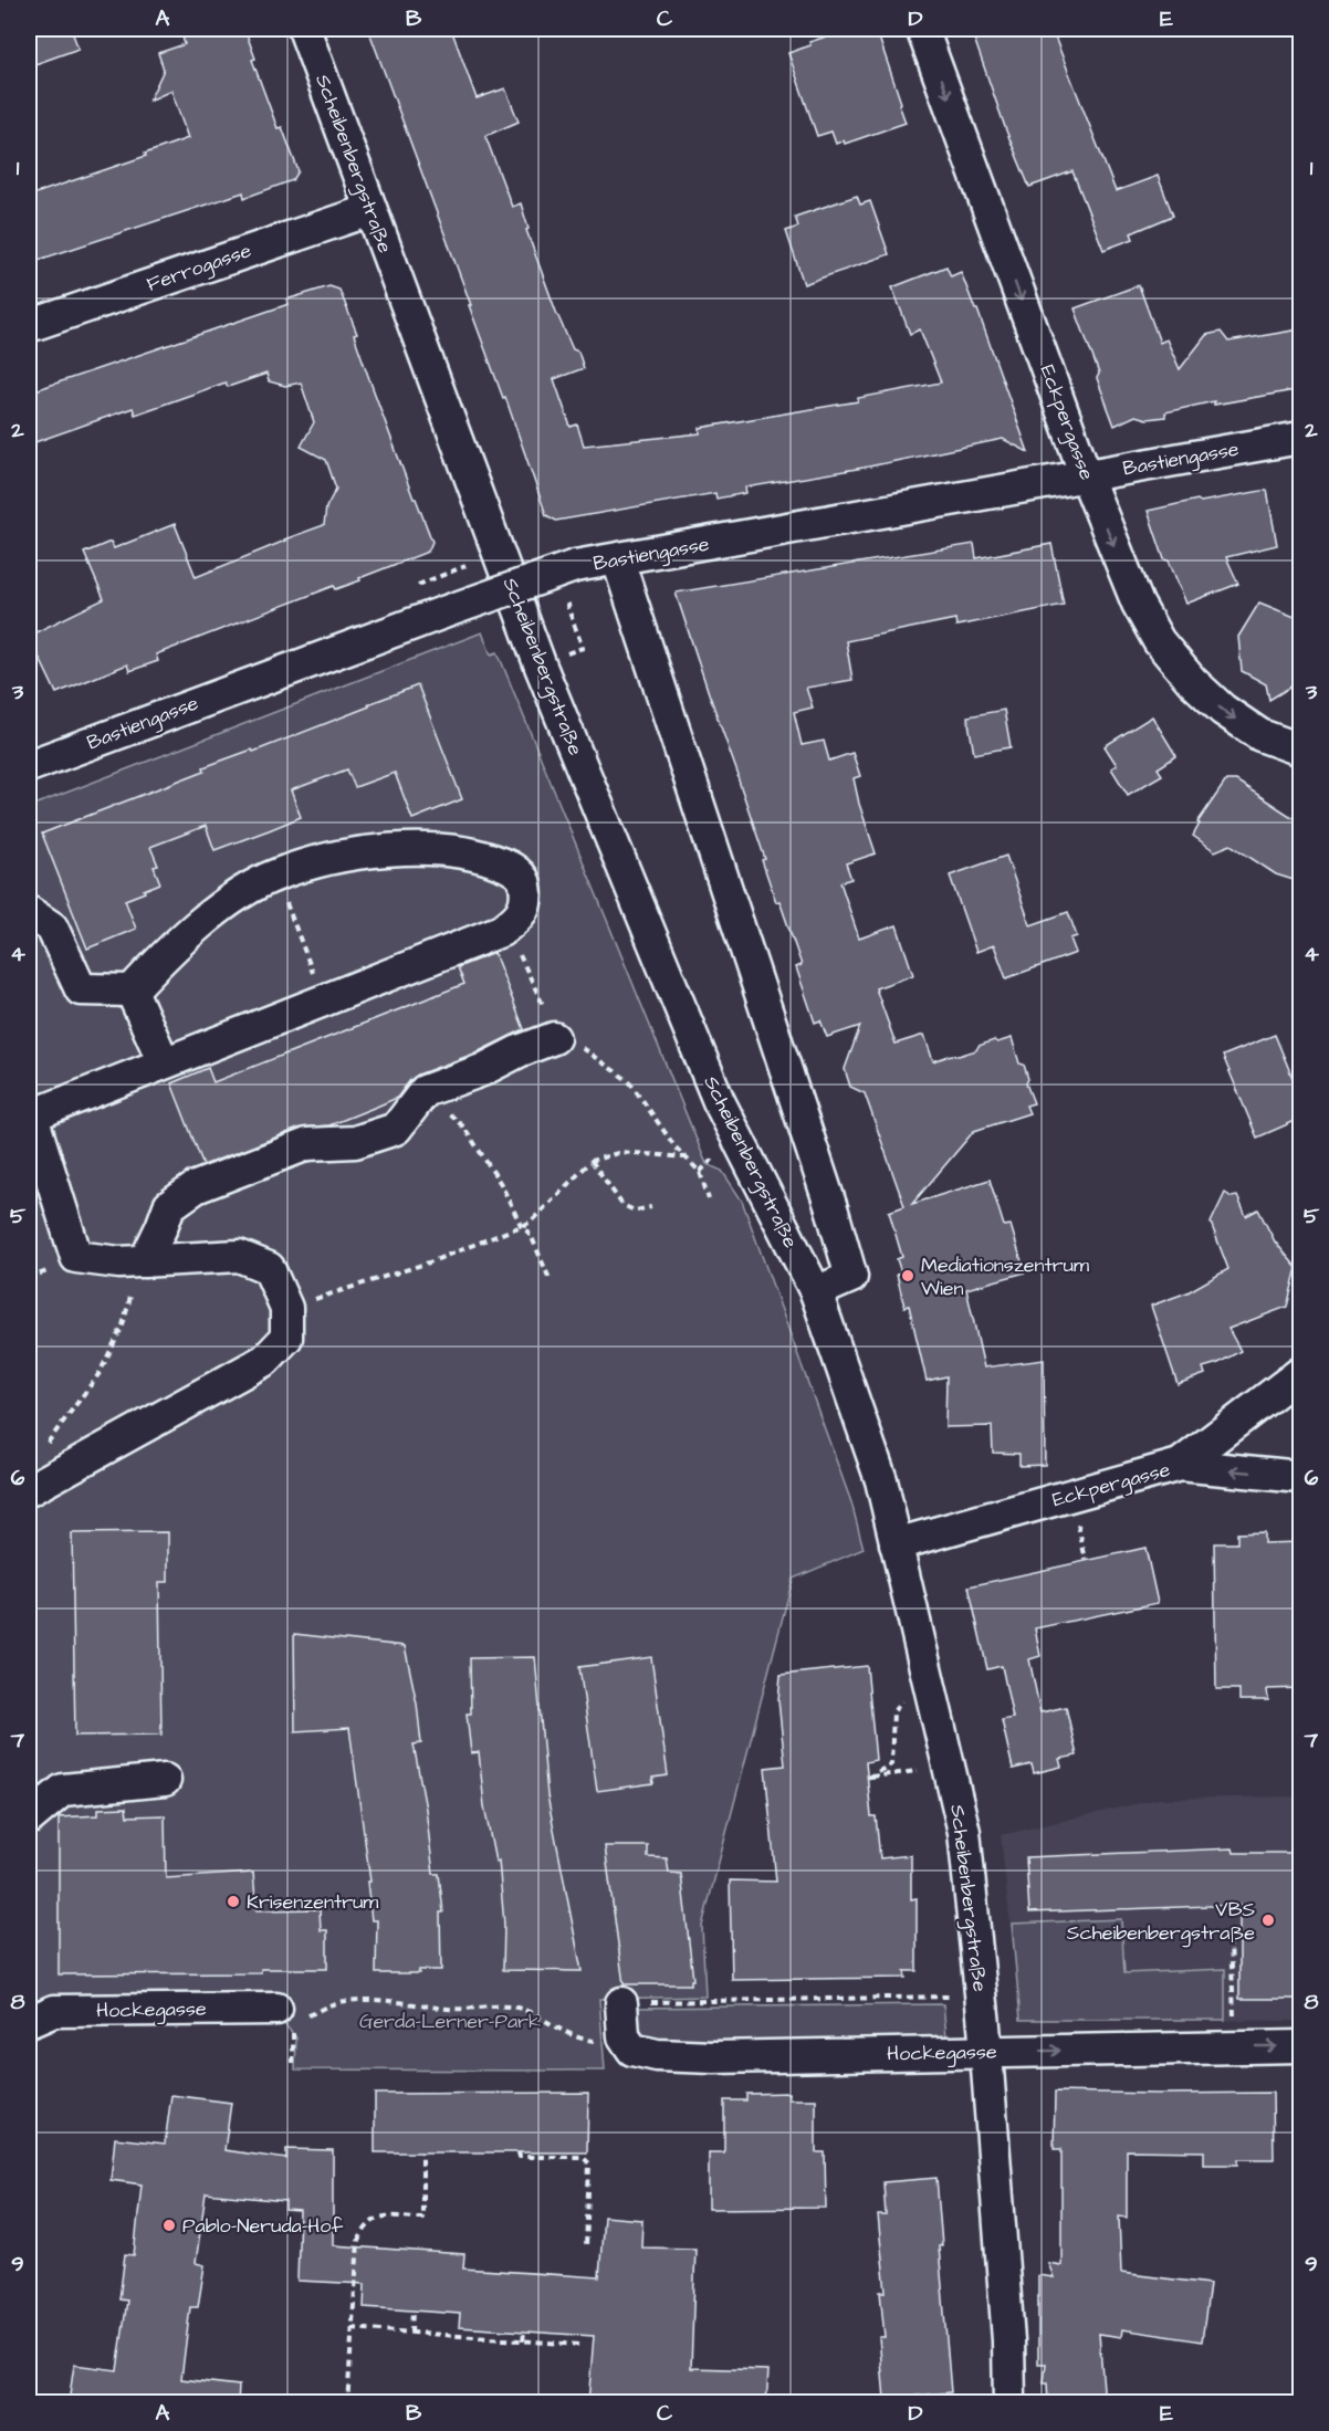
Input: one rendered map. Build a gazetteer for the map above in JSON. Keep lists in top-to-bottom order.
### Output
{
  "streets": {
    "street": [
      "Scheibenbergstraße",
      "Ferrogasse",
      "Eckpergasse",
      "Bastiengasse",
      "Hockegasse"
    ]
  },
  "crossings": [
    ["Scheibenbergstraße", "Ferrogasse"],
    ["Scheibenbergstraße", "Eckpergasse"],
    ["Scheibenbergstraße", "Hockegasse"],
    ["Eckpergasse", "Bastiengasse"]
  ],
  "one_way": ["Eckpergasse"],
  "parks": ["Gerda-Lerner-Park"],
  "places": [
    "Mediationszentrum Wien",
    "Krisenzentrum",
    "VBS Scheibenbergstraße",
    "Pablo-Neruda-Hof"
  ],
  "grid": {
    "columns": [
      "A",
      "B",
      "C",
      "D",
      "E"
    ],
    "rows": [
      "1",
      "2",
      "3",
      "4",
      "5",
      "6",
      "7",
      "8",
      "9"
    ]
  }
}
